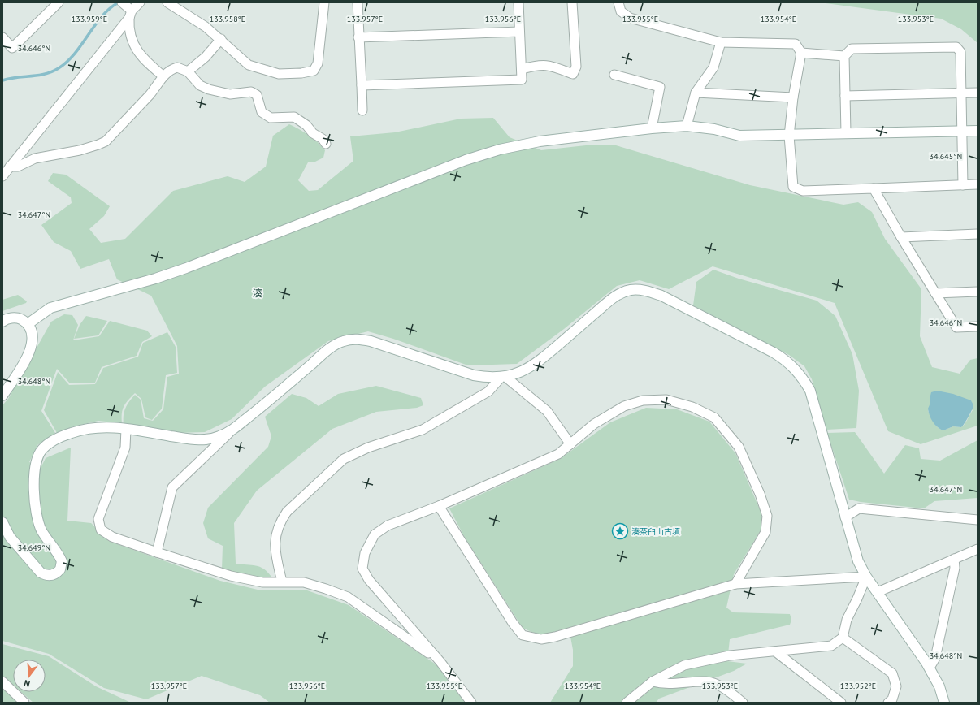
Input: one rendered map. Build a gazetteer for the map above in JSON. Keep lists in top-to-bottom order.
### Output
{
  "districts": ["湊"],
  "places": {
    "place": ["湊茶臼山古墳"]
  },
  "north": "bottom",
  "coordinates": [
    "133.959°E",
    "133.958°E",
    "133.957°E",
    "133.956°E",
    "133.955°E",
    "133.954°E",
    "133.953°E",
    "34.646°N",
    "34.645°N",
    "34.647°N",
    "34.648°N",
    "34.649°N",
    "133.952°E"
  ]
}
